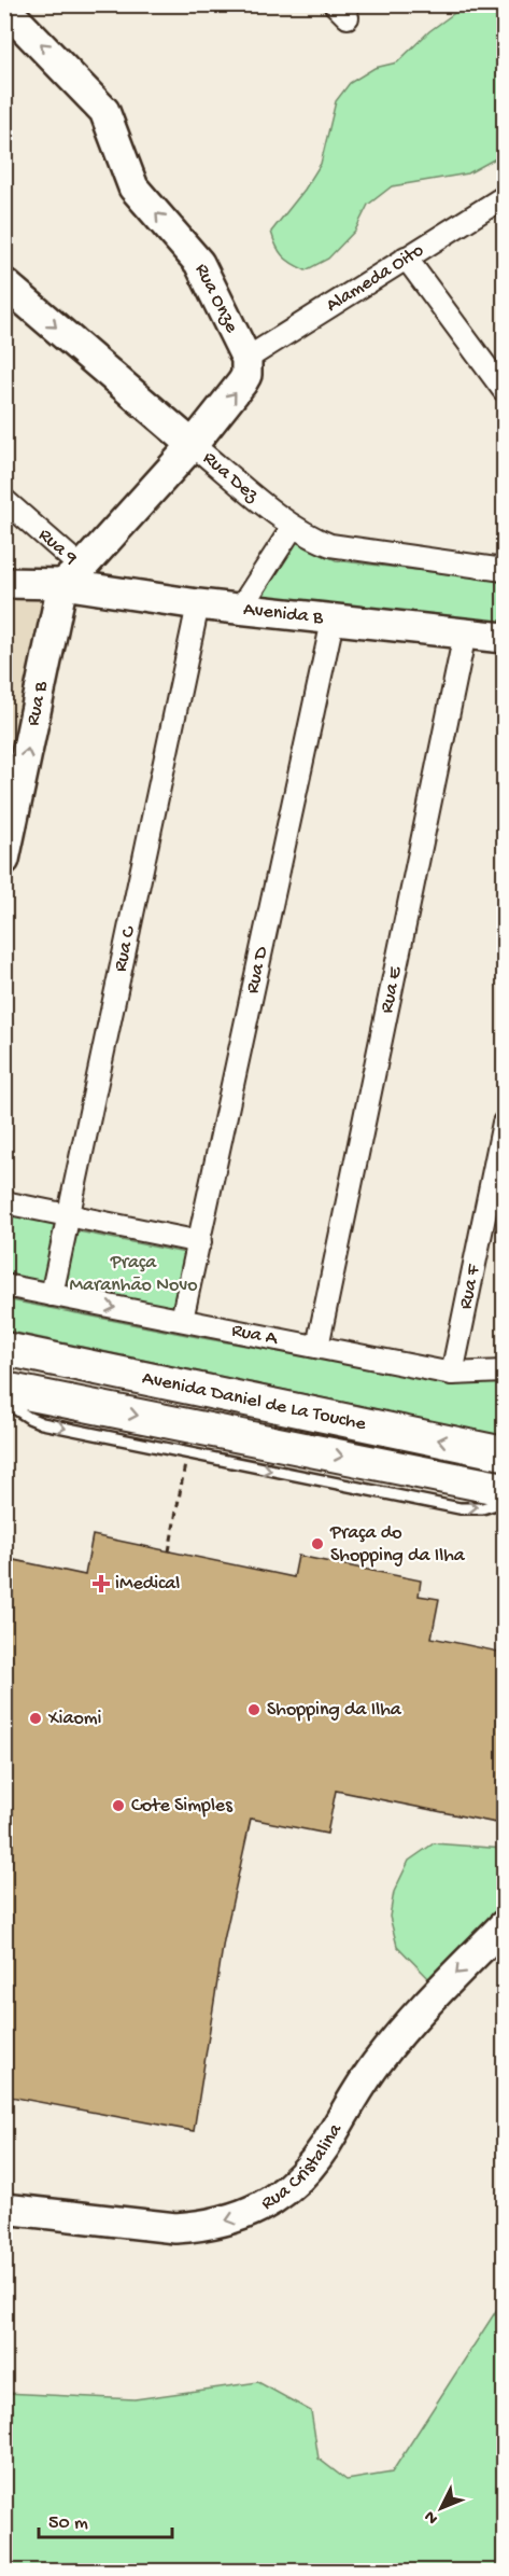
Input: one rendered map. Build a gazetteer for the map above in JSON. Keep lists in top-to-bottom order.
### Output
{
  "streets": {
    "main road": ["Avenida Daniel de La Touche"],
    "street": [
      "Alameda Oito",
      "Rua Onze",
      "Rua Dez",
      "Rua 9",
      "Avenida B",
      "Rua B",
      "Rua C",
      "Rua D",
      "Rua E",
      "Rua F",
      "Rua A",
      "Rua Cristalina"
    ]
  },
  "crossings": [
    ["Alameda Oito", "Rua Onze"],
    ["Rua 9", "Avenida B"],
    ["Rua 9", "Rua B"],
    ["Avenida B", "Rua B"],
    ["Avenida B", "Rua C"],
    ["Avenida B", "Rua D"],
    ["Avenida B", "Rua E"],
    ["Rua C", "Rua A"],
    ["Rua D", "Rua A"],
    ["Rua E", "Rua A"],
    ["Rua F", "Rua A"]
  ],
  "one_way": [
    "Rua Onze",
    "Rua Dez",
    "Rua B",
    "Rua Cristalina"
  ],
  "parks": ["Praça Maranhão Novo"],
  "places": {
    "other": [
      "Praça do Shopping da Ilha",
      "Shopping da Ilha",
      "Xiaomi",
      "Cote Simples"
    ],
    "health": ["iMedical"]
  },
  "scale_bar": "50 m",
  "north": "bottom left"
}
